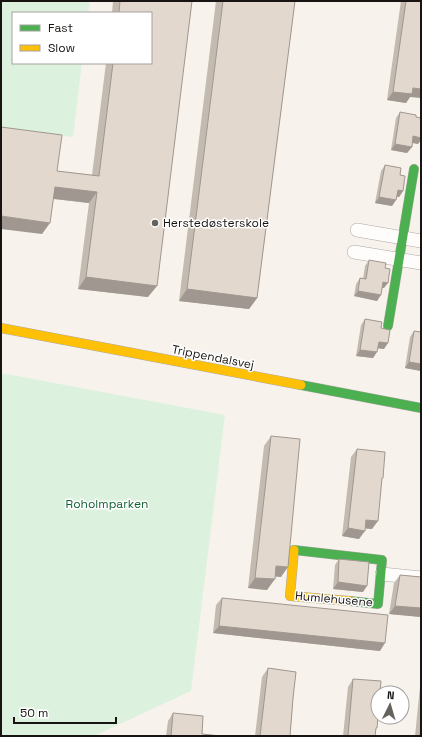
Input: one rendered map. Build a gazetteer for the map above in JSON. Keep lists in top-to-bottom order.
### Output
{
  "streets": {
    "street": ["Trippendalsvej", "Humlehusene"]
  },
  "parks": ["Roholmparken"],
  "places": ["Herstedøsterskole"],
  "legend": ["Fast", "Slow"],
  "scale_bar": "50 m",
  "north": "top"
}
